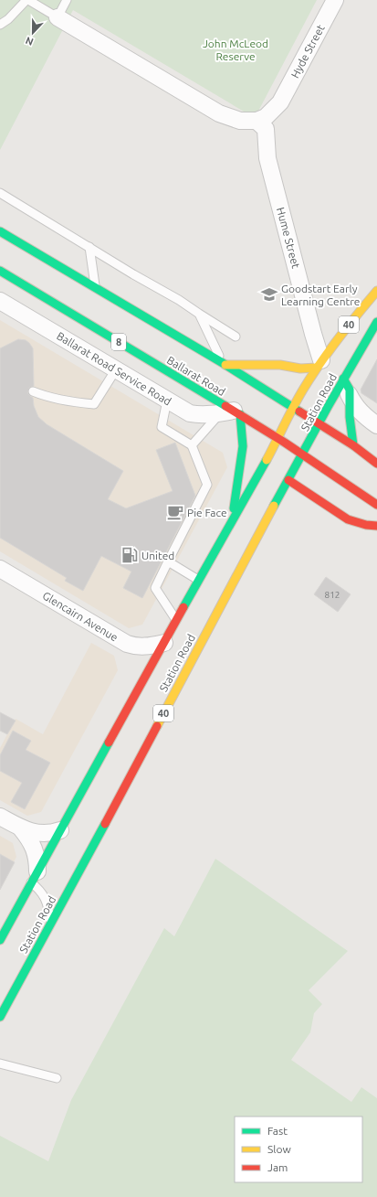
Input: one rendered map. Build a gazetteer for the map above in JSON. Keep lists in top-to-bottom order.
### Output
{
  "streets": {
    "main road": [
      "40",
      "8",
      "Ballarat Road",
      "Station Road"
    ],
    "street": [
      "Hyde Street",
      "Hume Street",
      "Ballarat Road Service Road",
      "Glencairn Avenue"
    ]
  },
  "crossings": [
    ["Hyde Street", "Hume Street"],
    ["Hume Street", "Station Road"],
    ["Ballarat Road Service Road", "Ballarat Road"],
    ["Ballarat Road", "Station Road"],
    ["Station Road", "Glencairn Avenue"]
  ],
  "parks": ["John McLeod Reserve"],
  "places": {
    "school or university": ["Goodstart Early Learning Centre"],
    "cafe": ["Pie Face"],
    "fuel station": ["United"]
  },
  "house_numbers": ["812"],
  "legend": ["Fast", "Slow", "Jam"],
  "north": "bottom"
}
